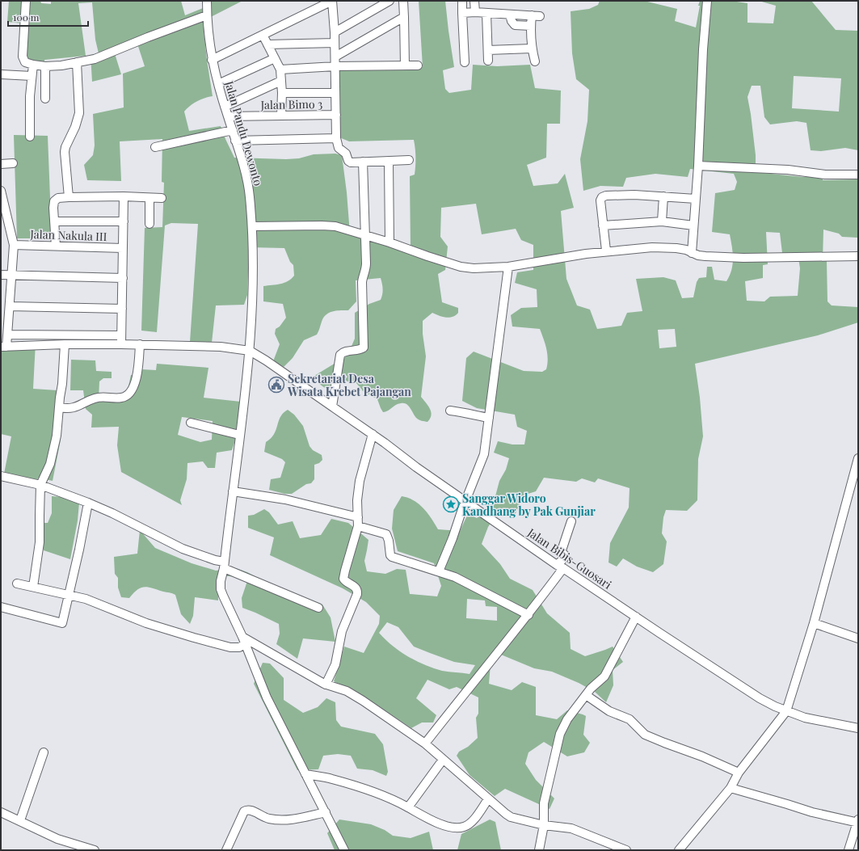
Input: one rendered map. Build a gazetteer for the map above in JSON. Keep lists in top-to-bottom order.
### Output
{
  "streets": {
    "street": [
      "Jalan Bimo 3",
      "Jalan Pandu Dewonto",
      "Jalan Nakula III",
      "Jalan Bibis-Guosari"
    ]
  },
  "crossings": [
    ["Jalan Bimo 3", "Jalan Pandu Dewonto"],
    ["Jalan Pandu Dewonto", "Jalan Bibis-Guosari"]
  ],
  "places": {
    "public building": ["Sekretariat Desa Wisata Krebet Pajangan"],
    "place": ["Sanggar Widoro Kandhang by Pak Gunjiar"]
  },
  "scale_bar": "100 m"
}
